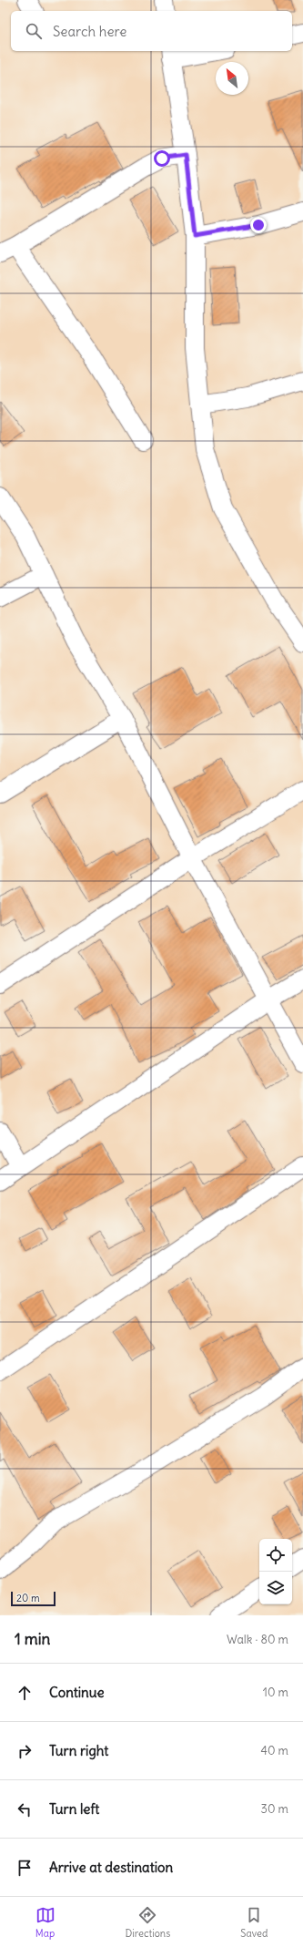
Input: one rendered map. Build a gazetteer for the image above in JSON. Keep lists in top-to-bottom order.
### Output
{
  "scale_bar": "20 m",
  "north": "top left",
  "page": {
    "search": "Search here",
    "scale": "20 m",
    "heading": ["1 min", "Walk · 80 m"],
    "list": [
      ["Continue", "10 m"],
      ["Turn right", "40 m"],
      ["Turn left", "30 m"],
      "Arrive at destination"
    ],
    "nav": ["Map", "Directions", "Saved"]
  }
}
